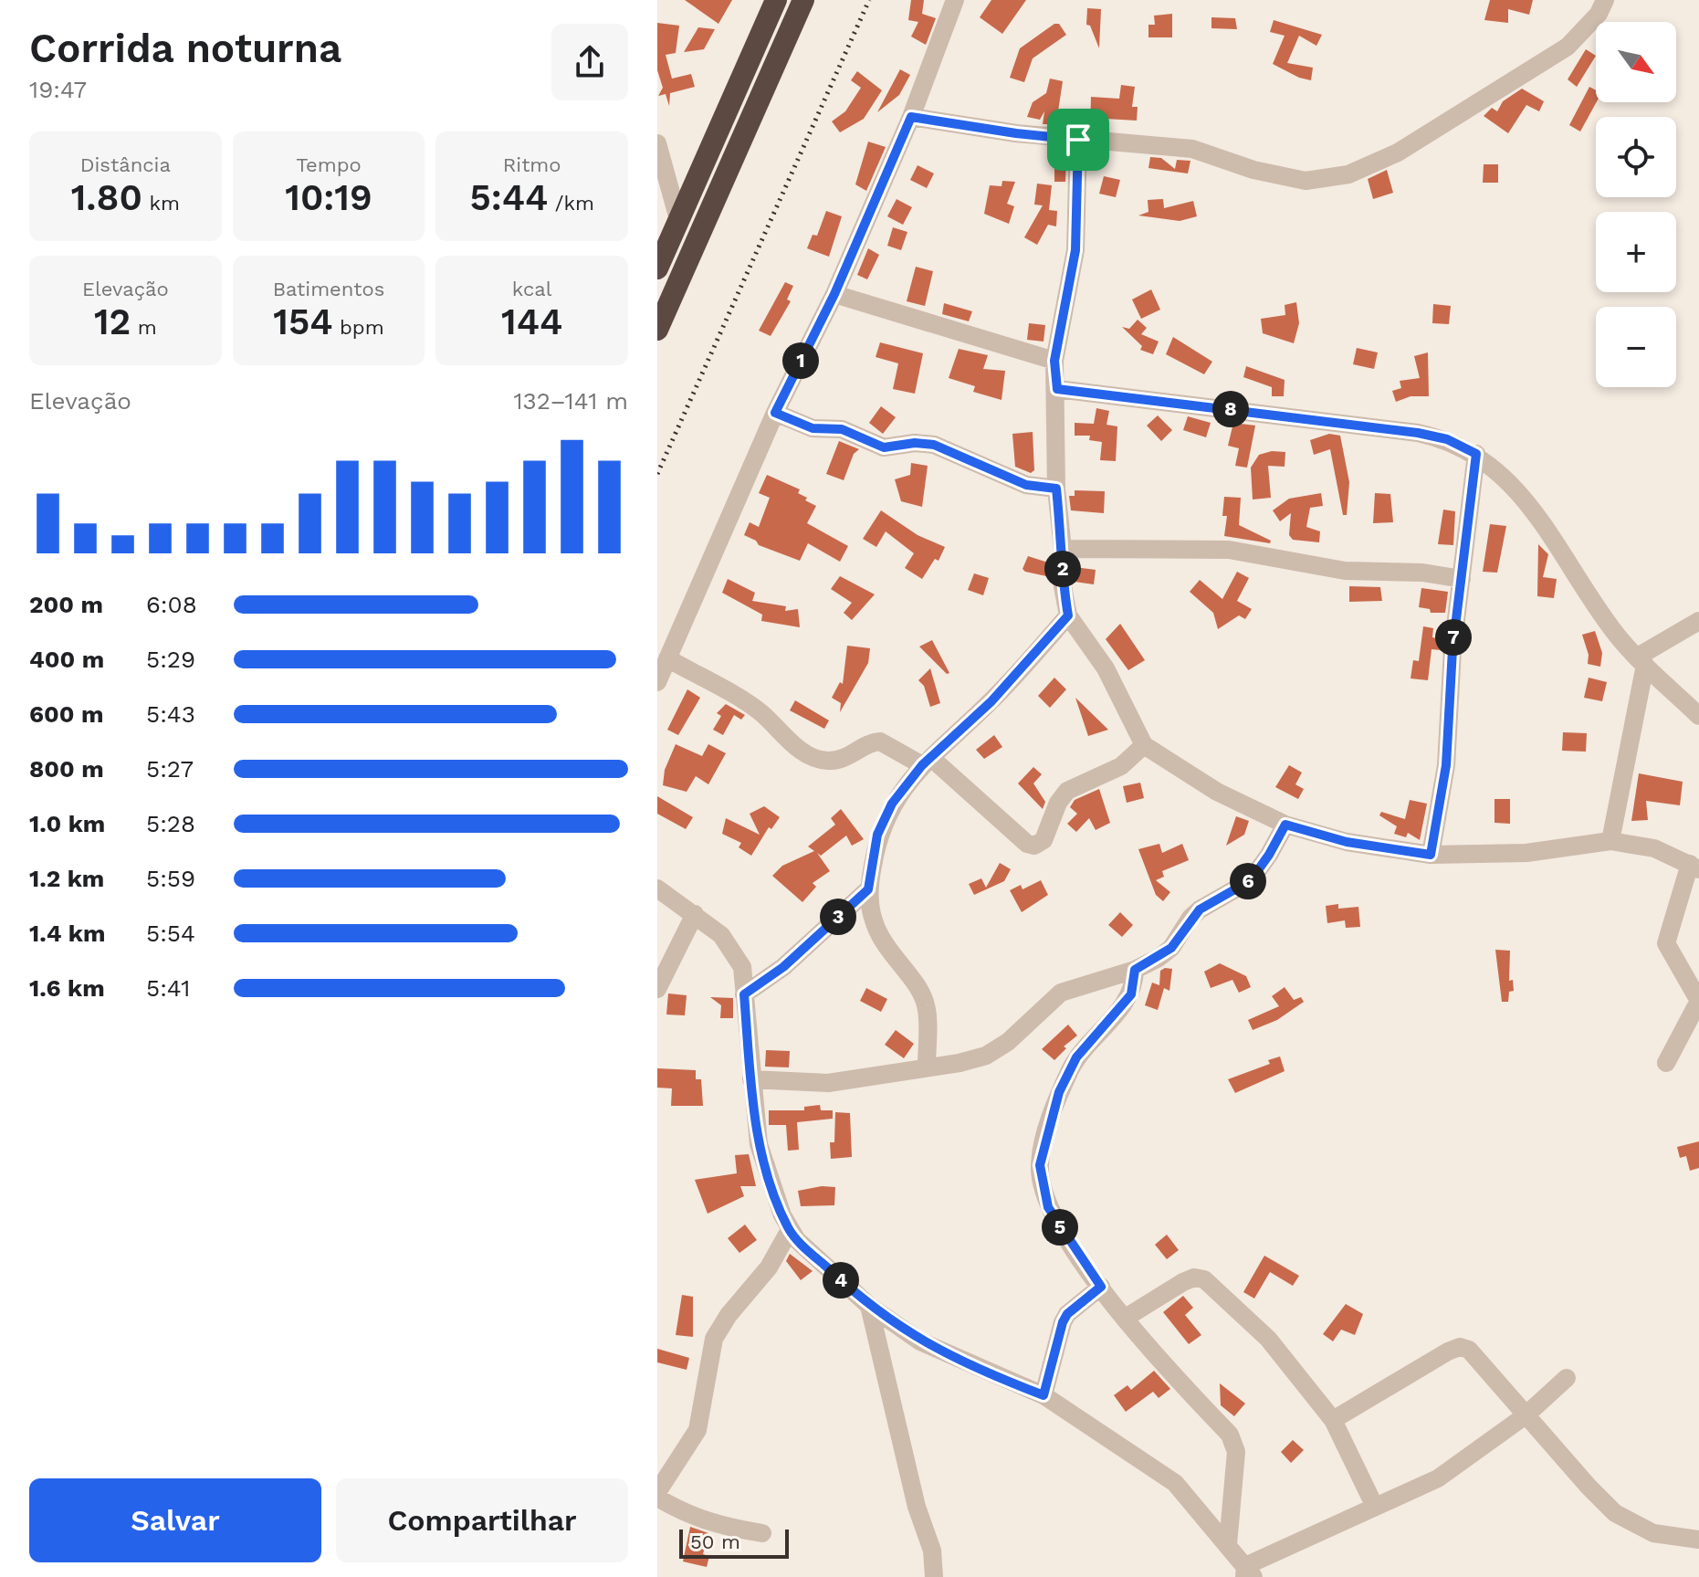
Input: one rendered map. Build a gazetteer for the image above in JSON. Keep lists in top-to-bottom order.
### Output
{
  "scale_bar": "50 m",
  "north": "bottom right",
  "page": {
    "heading": ["Corrida noturna", "19:47"],
    "map_buttons": ["+", "−"],
    "stats": [
      ["Distância", "1.80 km"],
      ["Tempo", "10:19"],
      ["Ritmo", "5:44 /km"],
      ["Elevação", "12 m"],
      ["Batimentos", "154 bpm"],
      ["kcal", "144"]
    ],
    "pins": [
      "1",
      "8",
      "2",
      "7",
      "6",
      "3",
      "5",
      "4"
    ],
    "chart": ["Elevação", "132–141 m"],
    "list": [
      {
        "name": "200 m",
        "note": "6:08"
      },
      {
        "name": "400 m",
        "note": "5:29"
      },
      {
        "name": "600 m",
        "note": "5:43"
      },
      {
        "name": "800 m",
        "note": "5:27"
      },
      {
        "name": "1.0 km",
        "note": "5:28"
      },
      {
        "name": "1.2 km",
        "note": "5:59"
      },
      {
        "name": "1.4 km",
        "note": "5:54"
      },
      {
        "name": "1.6 km",
        "note": "5:41"
      }
    ],
    "buttons": ["Salvar", "Compartilhar"],
    "scale": "50 m"
  }
}
